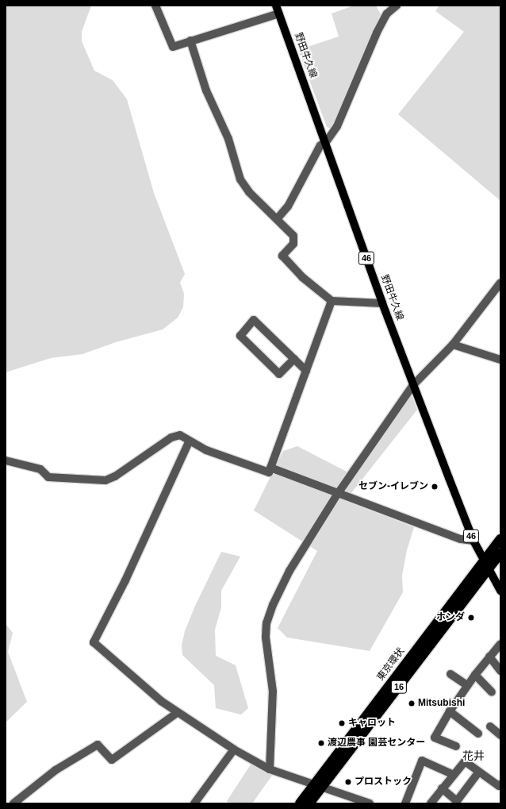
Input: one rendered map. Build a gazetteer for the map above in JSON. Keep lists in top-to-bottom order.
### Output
{
  "streets": {
    "highway": ["東京環状", "16"],
    "main road": ["野田牛久線", "46"]
  },
  "crossings": [
    ["野田牛久線", "東京環状"]
  ],
  "districts": ["花井"],
  "places": [
    "セブン-イレブン",
    "ホンダ",
    "Mitsubishi",
    "キャロット",
    "渡辺農事 園芸センター",
    "プロストック"
  ]
}
